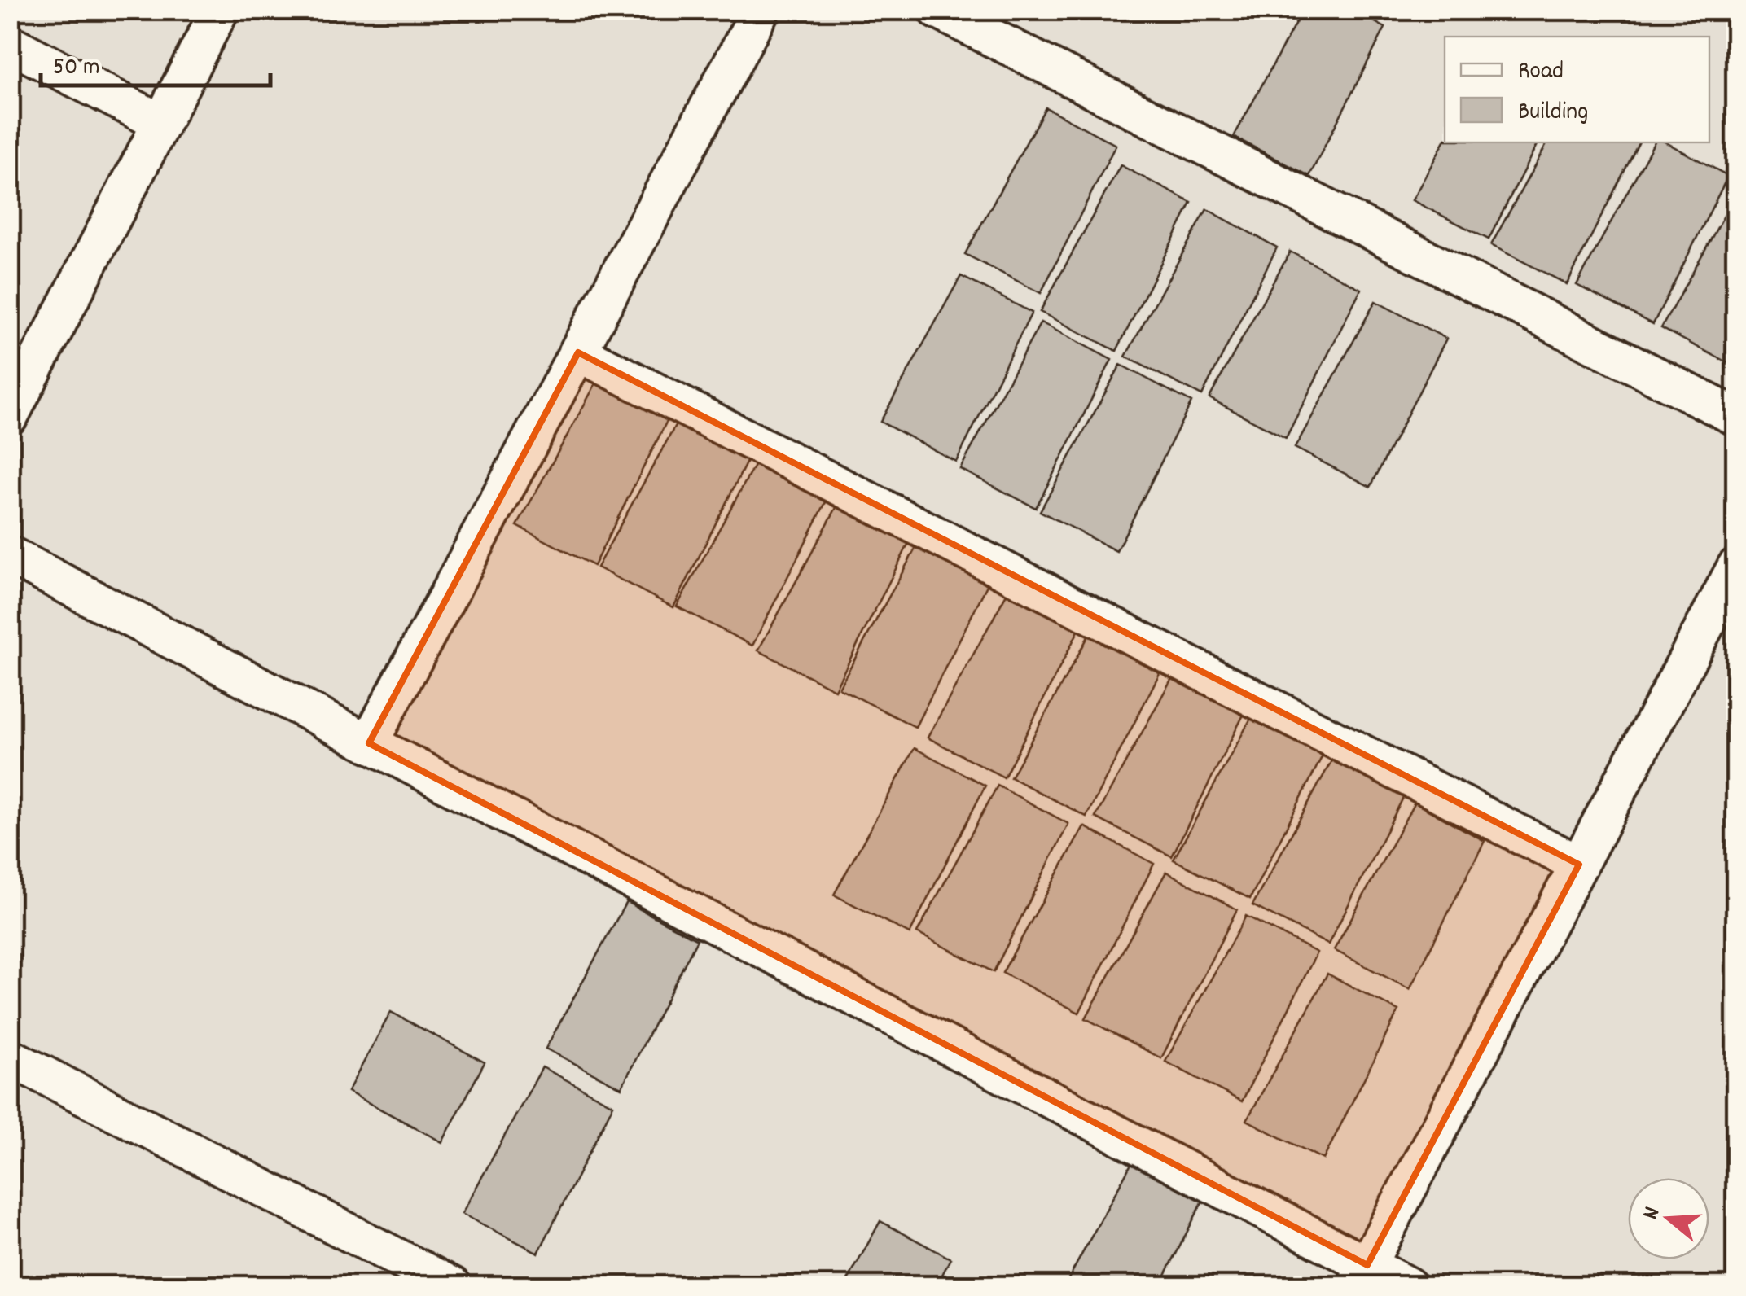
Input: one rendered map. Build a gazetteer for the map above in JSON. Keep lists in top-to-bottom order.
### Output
{
  "legend": ["Road", "Building"],
  "scale_bar": "50 m",
  "north": "left"
}
